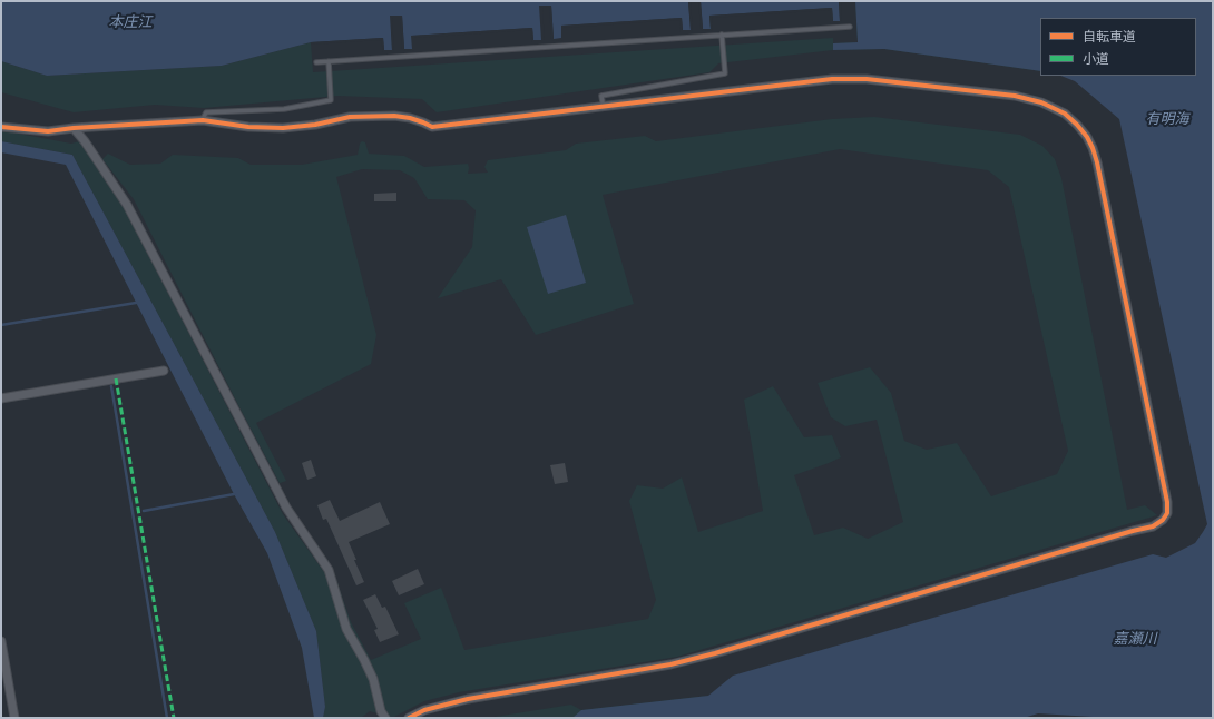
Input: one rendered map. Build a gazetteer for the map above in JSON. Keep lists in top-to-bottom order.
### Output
{
  "water": ["本庄江", "有明海", "嘉瀬川"],
  "legend": ["自転車道", "小道"]
}
